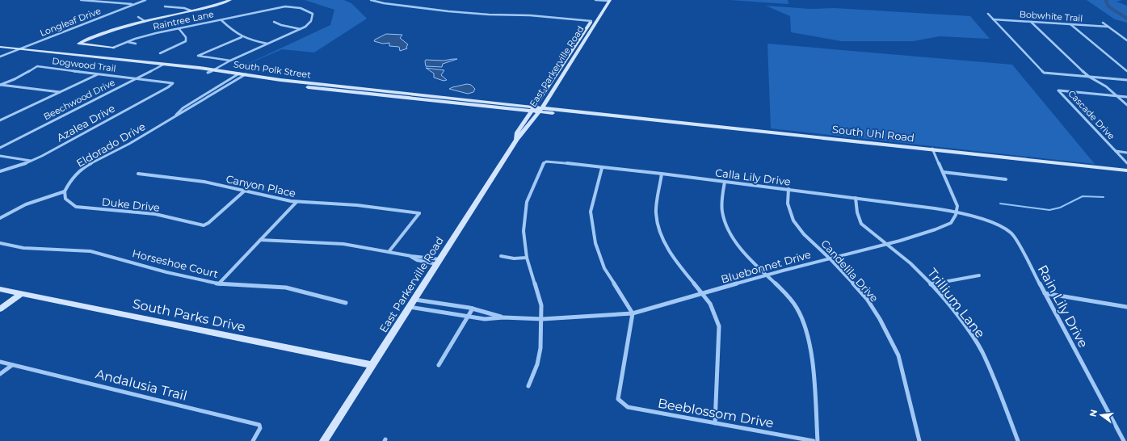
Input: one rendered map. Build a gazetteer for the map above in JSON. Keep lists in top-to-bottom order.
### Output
{
  "streets": {
    "main road": [
      "Raintree Lane",
      "East Parkerville Road",
      "South Polk Street",
      "South Uhl Road",
      "South Parks Drive"
    ],
    "street": [
      "Bobwhite Trail",
      "Longleaf Drive",
      "Dogwood Trail",
      "Beechwood Drive",
      "Cascade Drive",
      "Azalea Drive",
      "Eldorado Drive",
      "Calla Lily Drive",
      "Canyon Place",
      "Duke Drive",
      "Horseshoe Court",
      "Bluebonnet Drive",
      "Candelila Drive",
      "Trillium Lane",
      "Rain Lily Drive",
      "Andalusia Trail",
      "Beeblossom Drive"
    ]
  },
  "crossings": [
    ["Raintree Lane", "South Polk Street"],
    ["Longleaf Drive", "South Polk Street"],
    ["Dogwood Trail", "Beechwood Drive"],
    ["Dogwood Trail", "Azalea Drive"],
    ["East Parkerville Road", "South Polk Street"],
    ["East Parkerville Road", "South Uhl Road"],
    ["East Parkerville Road", "Bluebonnet Drive"],
    ["East Parkerville Road", "South Parks Drive"],
    ["South Polk Street", "Beechwood Drive"],
    ["South Polk Street", "South Uhl Road"],
    ["South Polk Street", "Eldorado Drive"],
    ["Eldorado Drive", "Duke Drive"],
    ["Calla Lily Drive", "Bluebonnet Drive"],
    ["Calla Lily Drive", "Candelila Drive"],
    ["Calla Lily Drive", "Trillium Lane"],
    ["Calla Lily Drive", "Rain Lily Drive"],
    ["Canyon Place", "Duke Drive"],
    ["Bluebonnet Drive", "Candelila Drive"],
    ["Bluebonnet Drive", "Trillium Lane"],
    ["Bluebonnet Drive", "Rain Lily Drive"],
    ["Bluebonnet Drive", "Beeblossom Drive"]
  ],
  "north": "left"
}
